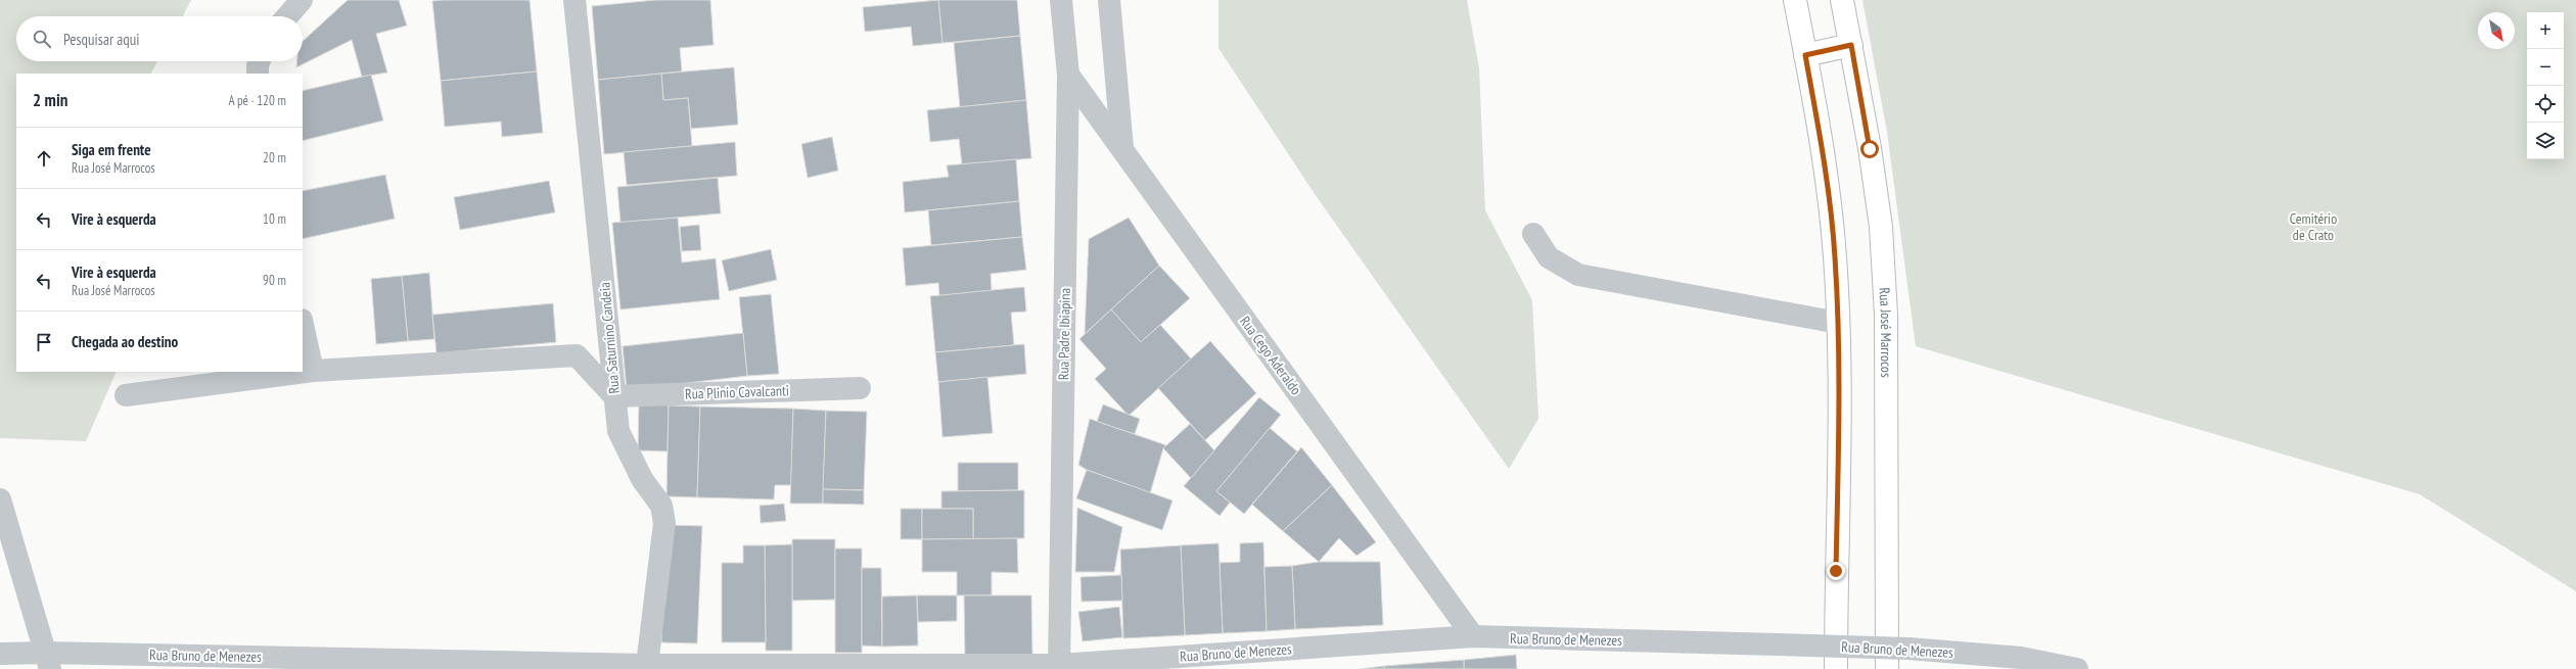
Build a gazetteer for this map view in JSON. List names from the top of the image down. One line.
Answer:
{"streets":{"main road":["Rua José Marrocos"],"street":["Rua Padre Ibiapina","Rua Saturnino Candeia","Rua Cego Aderaldo","Rua Plinio Cavalcanti","Rua Bruno de Menezes"]},"crossings":[["Rua Padre Ibiapina","Rua Cego Aderaldo"],["Rua Padre Ibiapina","Rua Bruno de Menezes"],["Rua Saturnino Candeia","Rua Plinio Cavalcanti"],["Rua Saturnino Candeia","Rua Bruno de Menezes"],["Rua Cego Aderaldo","Rua Bruno de Menezes"]],"parks":["Cemitério de Crato"],"north":"bottom right","page":{"map_buttons":["+","−"],"search":"Pesquisar aqui","heading":["2 min","A pé · 120 m"],"list":[["Siga em frente","Rua José Marrocos","20 m"],["Vire à esquerda","10 m"],["Vire à esquerda","Rua José Marrocos","90 m"],"Chegada ao destino"]}}
